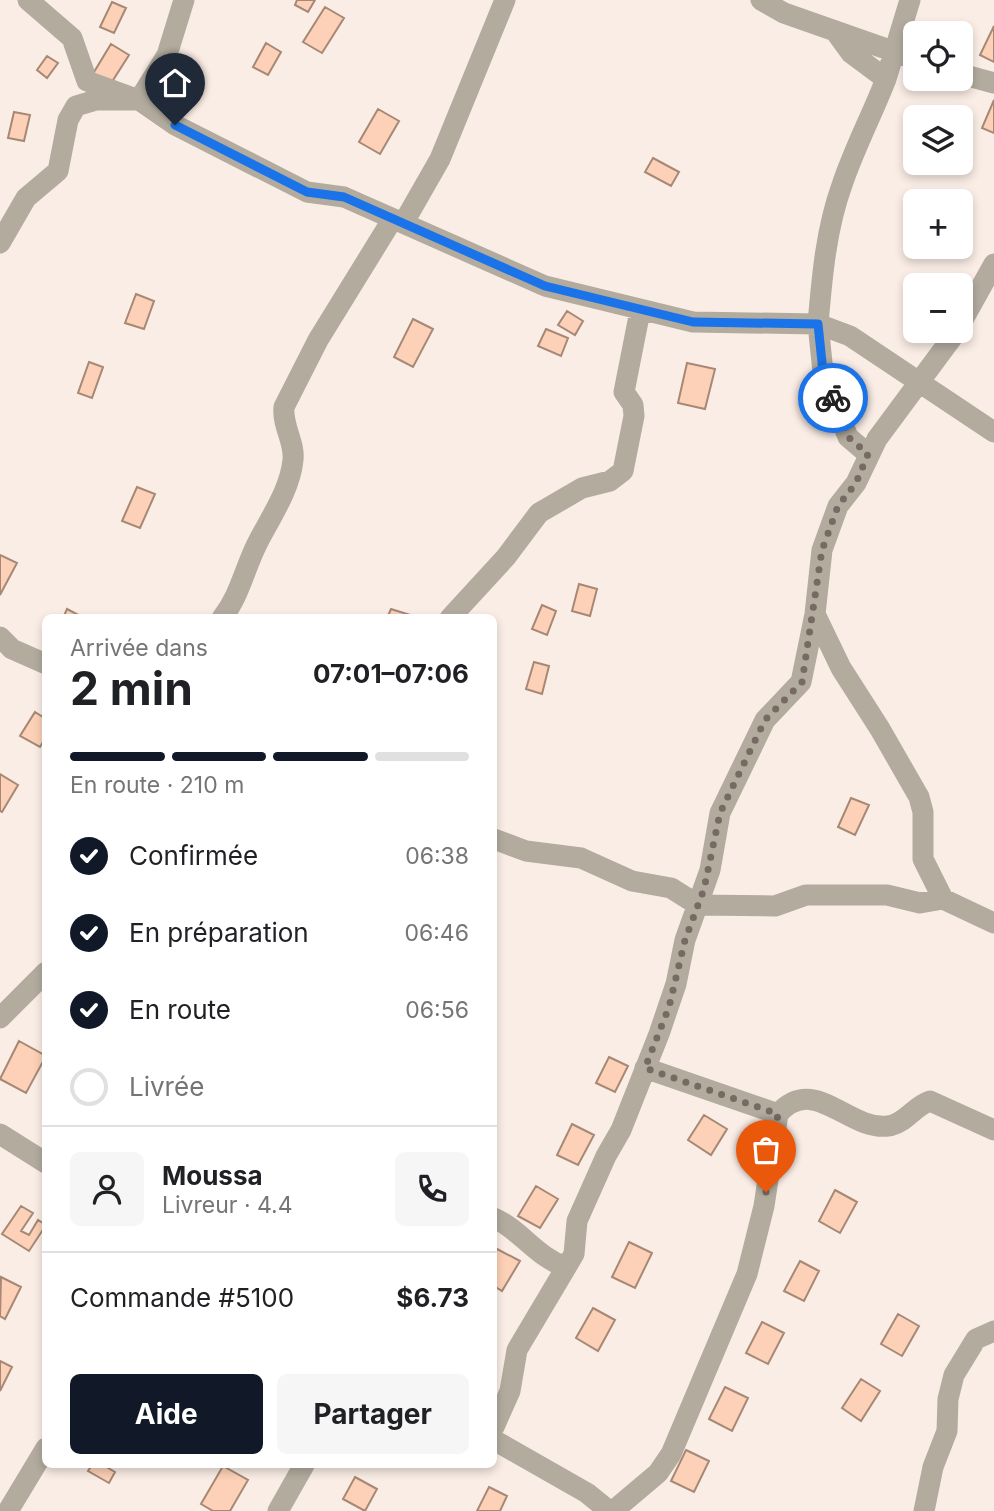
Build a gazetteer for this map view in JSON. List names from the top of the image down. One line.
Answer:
{"page":{"map_buttons":["+","−"],"heading":["2 min","Arrivée dans","07:01–07:06"],"panel":["Moussa","Livreur · 4.4","Commande #5100","$6.73"],"bar":"En route · 210 m","list":[["Confirmée","06:38"],["En préparation","06:46"],["En route","06:56"],"Livrée"],"buttons":["Aide","Partager"]}}
